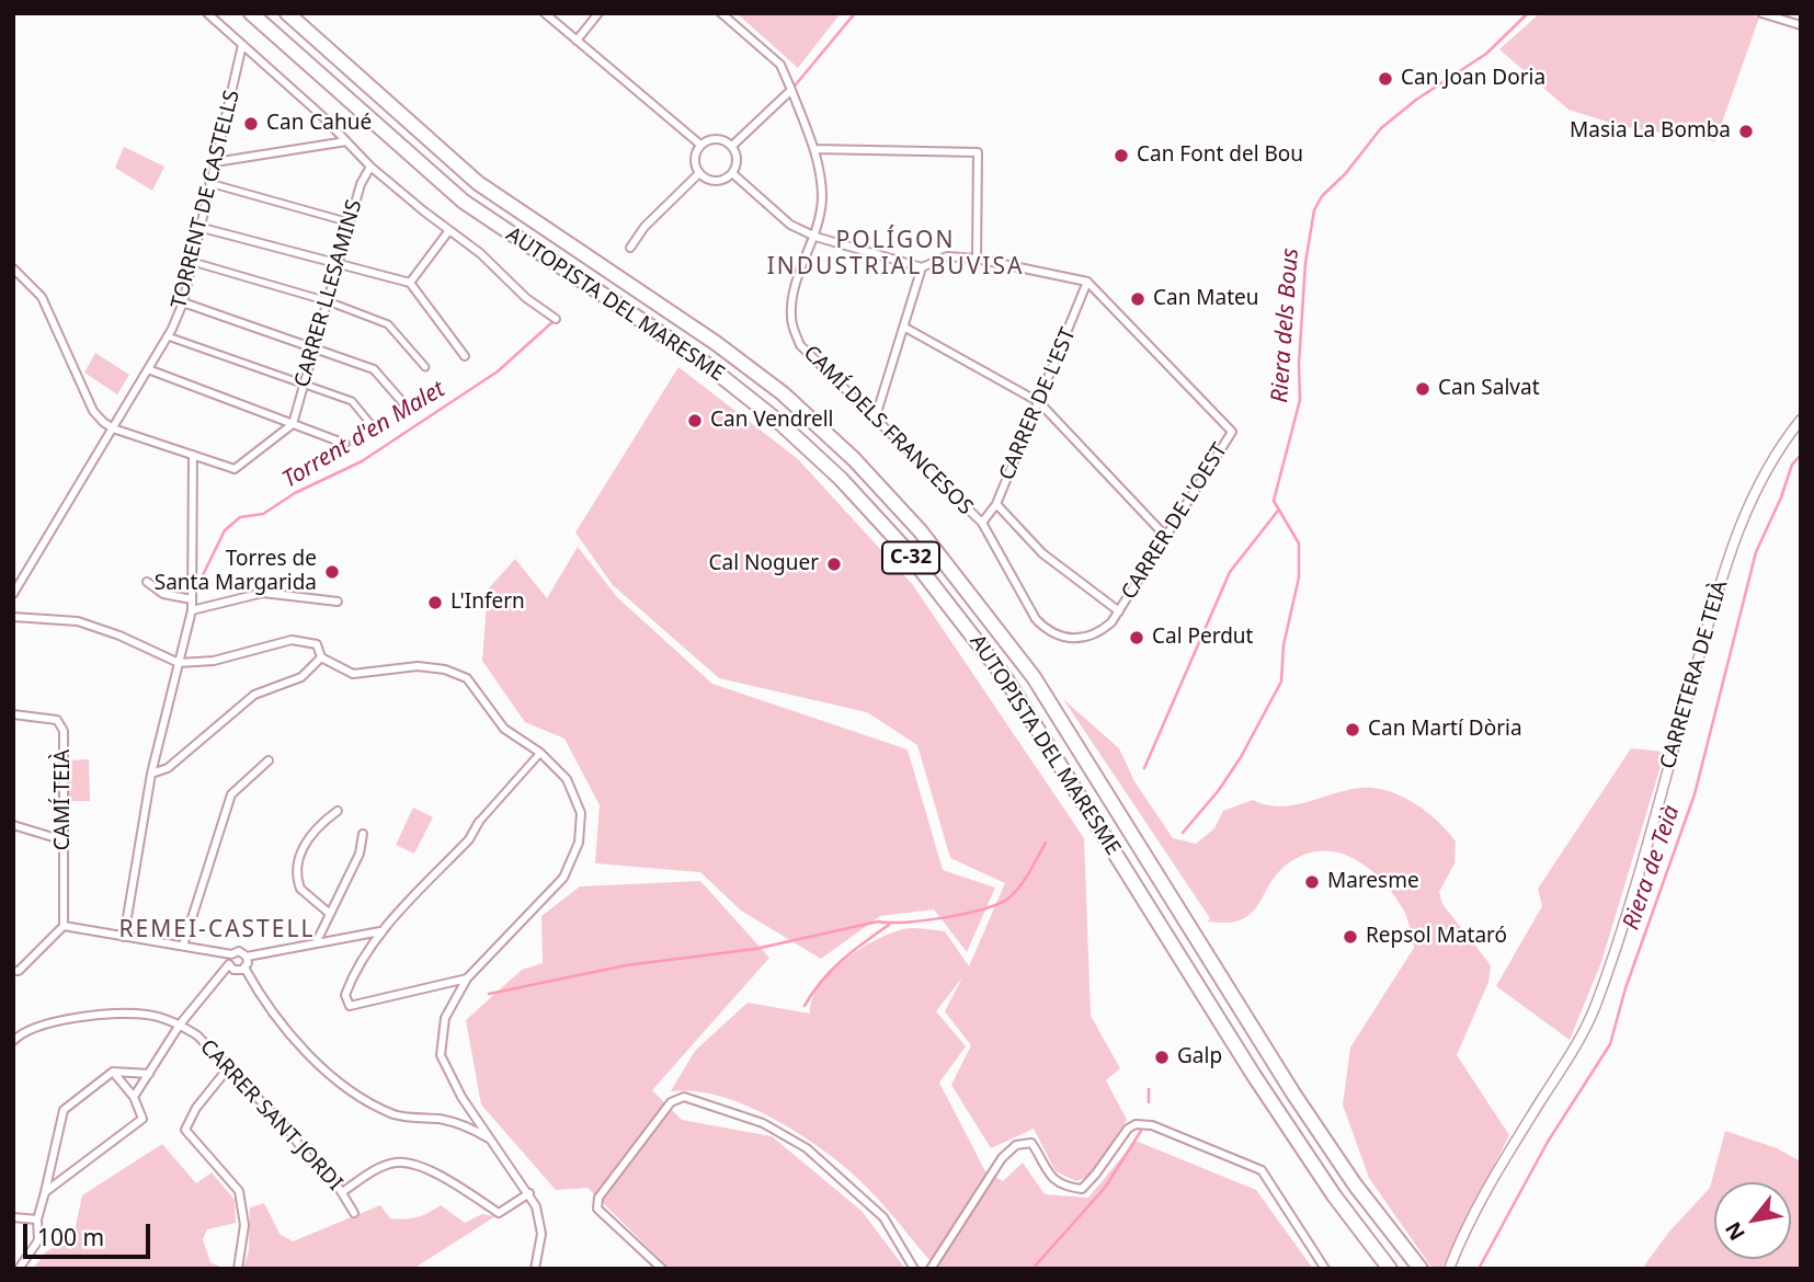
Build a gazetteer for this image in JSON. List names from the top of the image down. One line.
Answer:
{"streets":{"highway":["AUTOPISTA DEL MARESME","C-32"],"street":["TORRENT DE CASTELLS","CARRER LLESAMINS","CARRER DE L'EST","CAMÍ DELS FRANCESOS","CARRER DE L'OEST","CARRETERA DE TEIÀ","CAMÍ TEIÀ","CARRER SANT JORDI"]},"crossings":[["CARRER DE L'EST","CAMÍ DELS FRANCESOS"],["CARRER DE L'EST","CARRER DE L'OEST"],["CAMÍ DELS FRANCESOS","CARRER DE L'OEST"]],"districts":["POLÍGON INDUSTRIAL BUVISA","REMEI-CASTELL"],"water":["Riera dels Bous","Torrent d'en Malet","Riera de Teià"],"places":["Can Joan Doria","Can Cahué","Masia La Bomba","Can Font del Bou","Can Mateu","Can Salvat","Can Vendrell","Cal Noguer","Torres de Santa Margarida","L'Infern","Cal Perdut","Can Martí Dòria","Maresme","Repsol Mataró","Galp"],"scale_bar":"100 m","north":"bottom left"}
